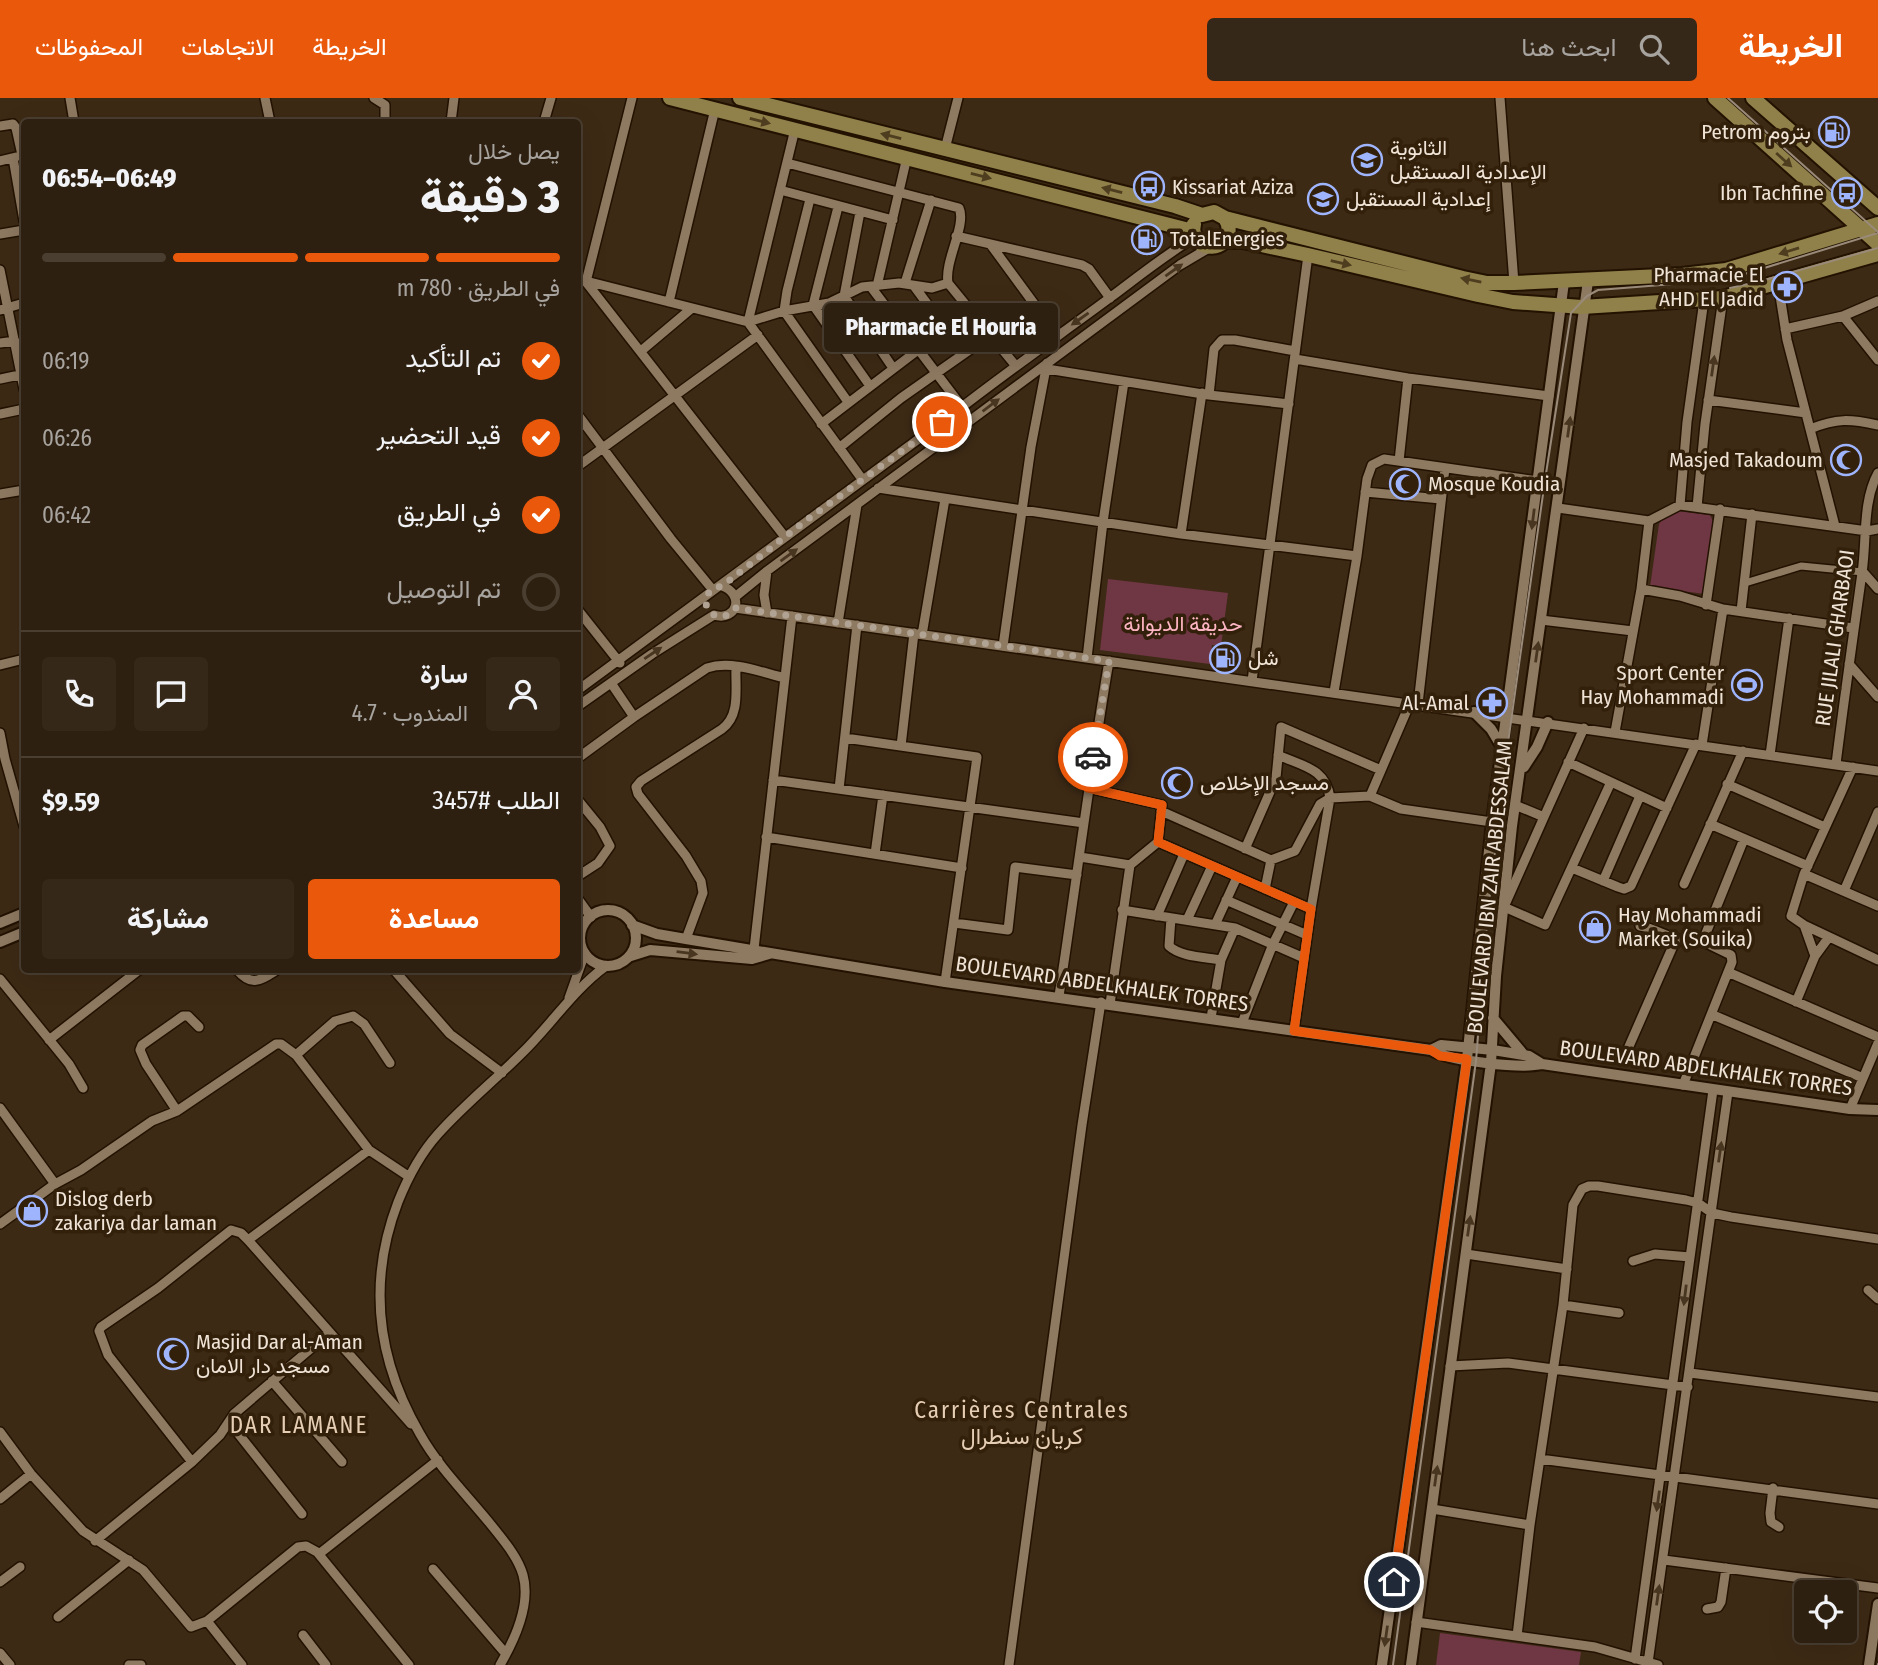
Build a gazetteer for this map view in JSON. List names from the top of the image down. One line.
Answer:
{"streets":{"street":["RUE JILALI GHARBAOI","BOULEVARD IBN ZAIR ABDESSALAM","BOULEVARD ABDELKHALEK TORRES"]},"crossings":[["BOULEVARD IBN ZAIR ABDESSALAM","BOULEVARD ABDELKHALEK TORRES"]],"districts":["Carrières Centrales كريان سنطرال","DAR LAMANE"],"parks":["حديقة الديوانة"],"places":{"fuel station":["Petrom بتروم","TotalEnergies","شل"],"school or university":["الثانوية الإعدادية المستقبل","إعدادية المستقبل"],"bus stop":["Kissariat Aziza","Ibn Tachfine"],"pharmacy":["Pharmacie El AHD El Jadid","Al-Amal"],"other":["Pharmacie El Houria"],"mosque":["Masjed Takadoum","Mosque Koudia","مسجد الإخلاص","Masjid Dar al-Aman مسجد دار الامان"],"sports":["Sport Center Hay Mohammadi"],"shop":["Hay Mohammadi Market (Souika)","Dislog derb zakariya dar laman"]},"page":{"header":"الخريطة","search":"ابحث هنا","nav":["الخريطة","الاتجاهات","المحفوظات"],"heading":["3 دقيقة","يصل خلال","06:49–06:54"],"panel":["سارة","المندوب · 4.7","الطلب #3457","$9.59"],"bar":"في الطريق · 780 m","bubble":"Pharmacie El Houria","list":[["تم التأكيد","06:19"],["قيد التحضير","06:26"],["في الطريق","06:42"],"تم التوصيل"],"buttons":["مساعدة","مشاركة"]}}
